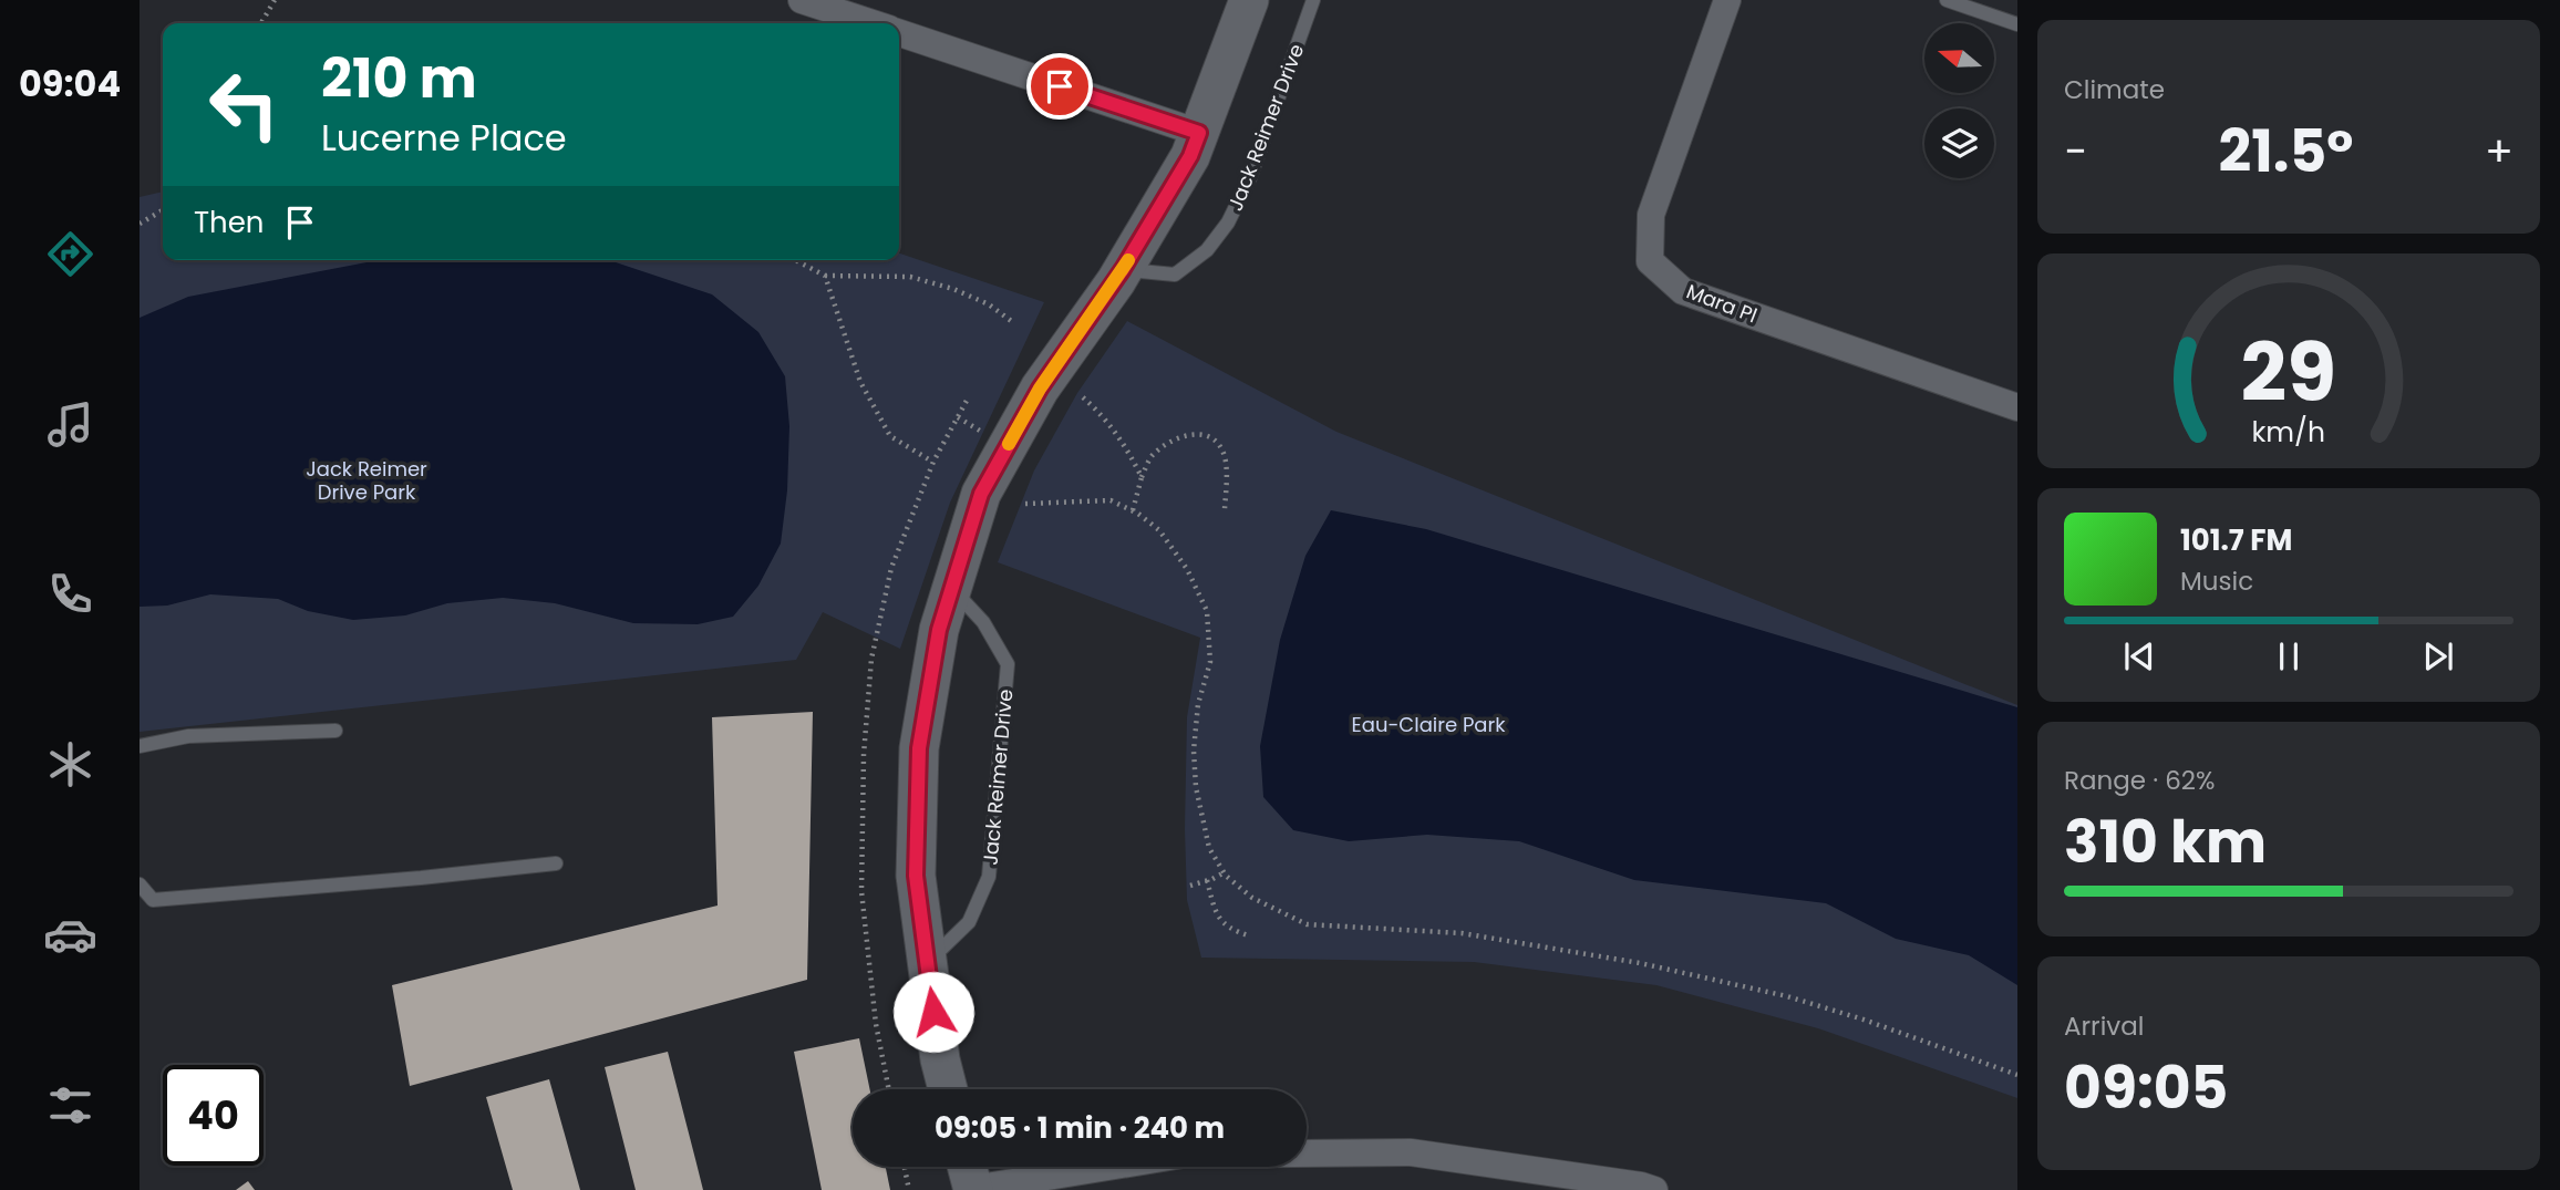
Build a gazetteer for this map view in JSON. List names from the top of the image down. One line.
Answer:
{"streets":{"street":["Mara Pl"],"lane":["Jack Reimer Drive"]},"parks":["Jack Reimer Drive Park","Eau-Claire Park"],"north":"left","page":{"tabs":"09:04","tile":["Climate",["Range · 62%","310 km"],["Arrival","09:05"]],"turn":["210 m","Lucerne Place"],"heat":["−","21.5°","+"],"then":"Then","song":["101.7 FM","Music"],"limit":"40","trip":"09:05 · 1 min · 240 m","gauge":["29","km/h"]}}
